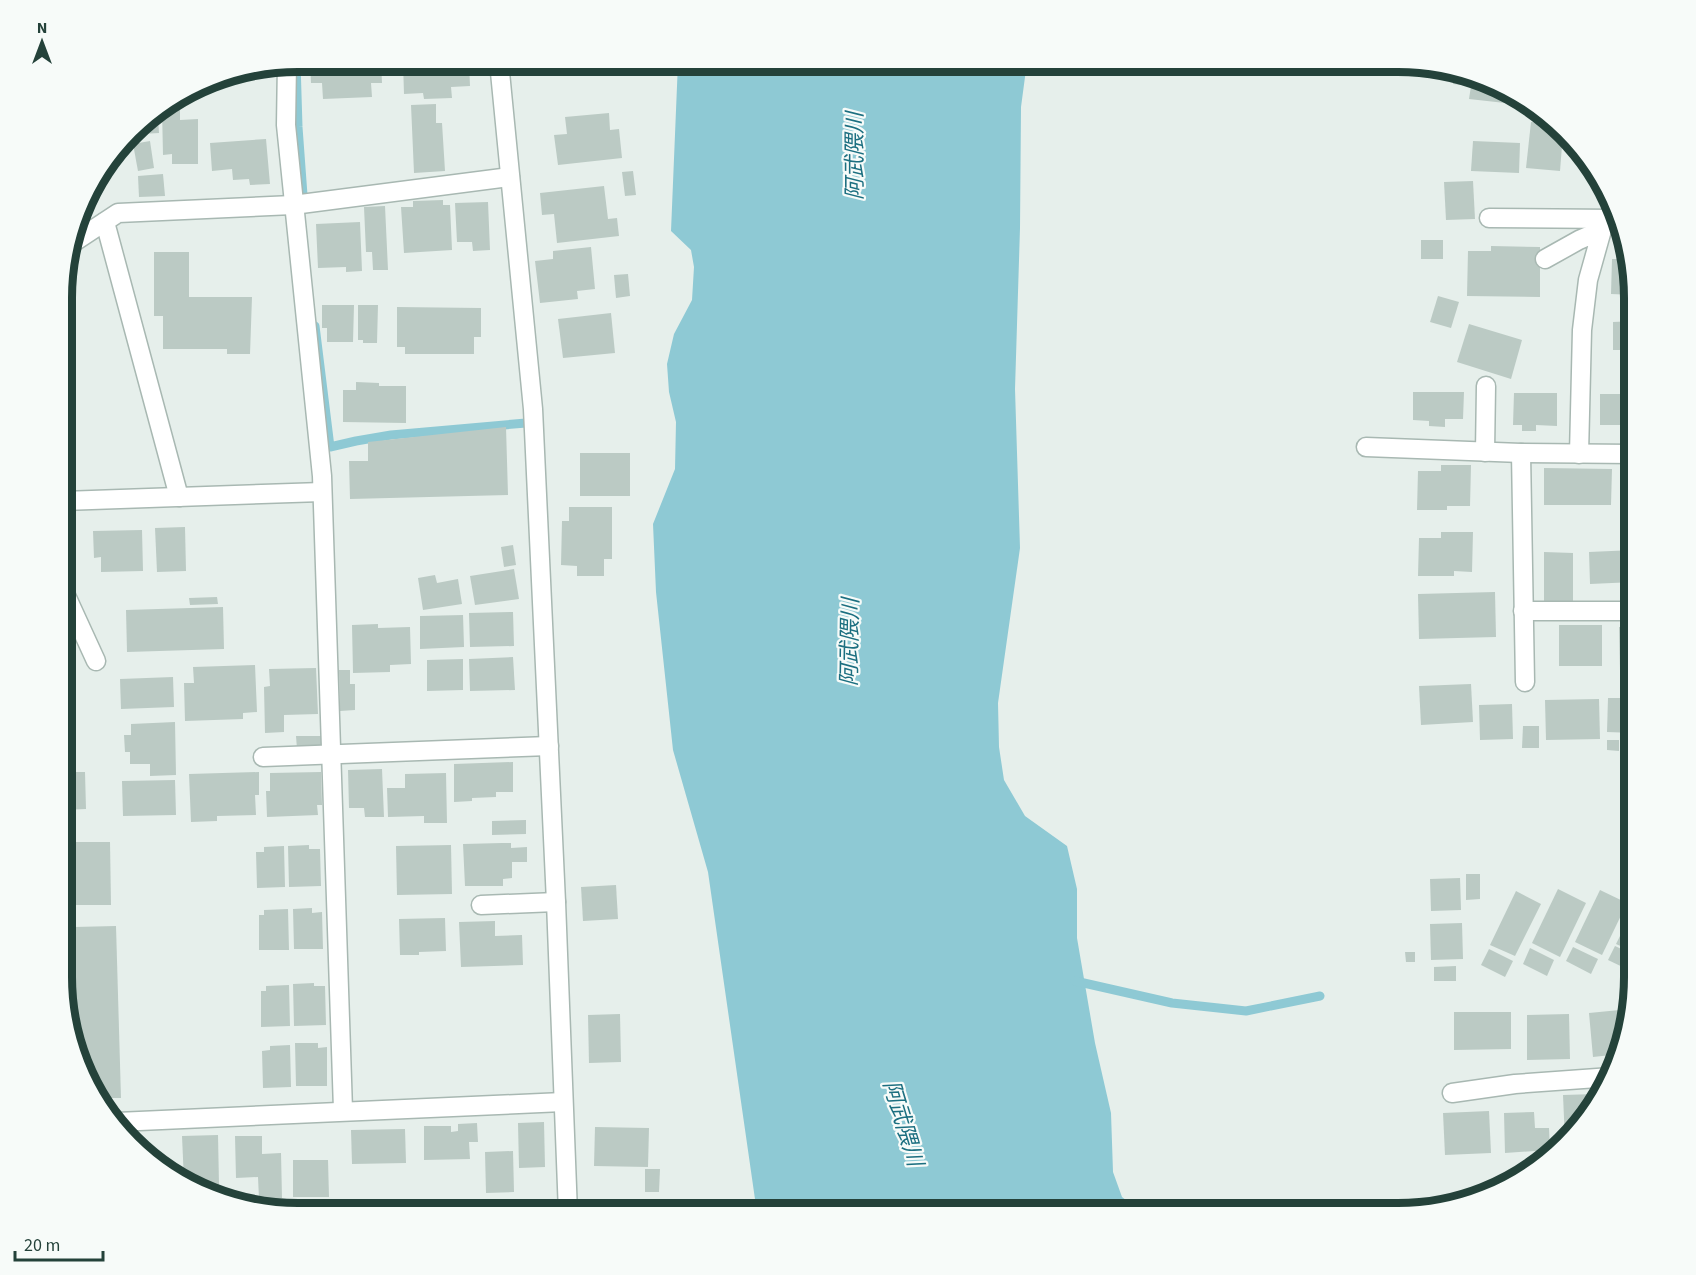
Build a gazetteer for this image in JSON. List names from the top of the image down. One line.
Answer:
{"water":["阿武隈川"],"scale_bar":"20 m","north":"top"}
